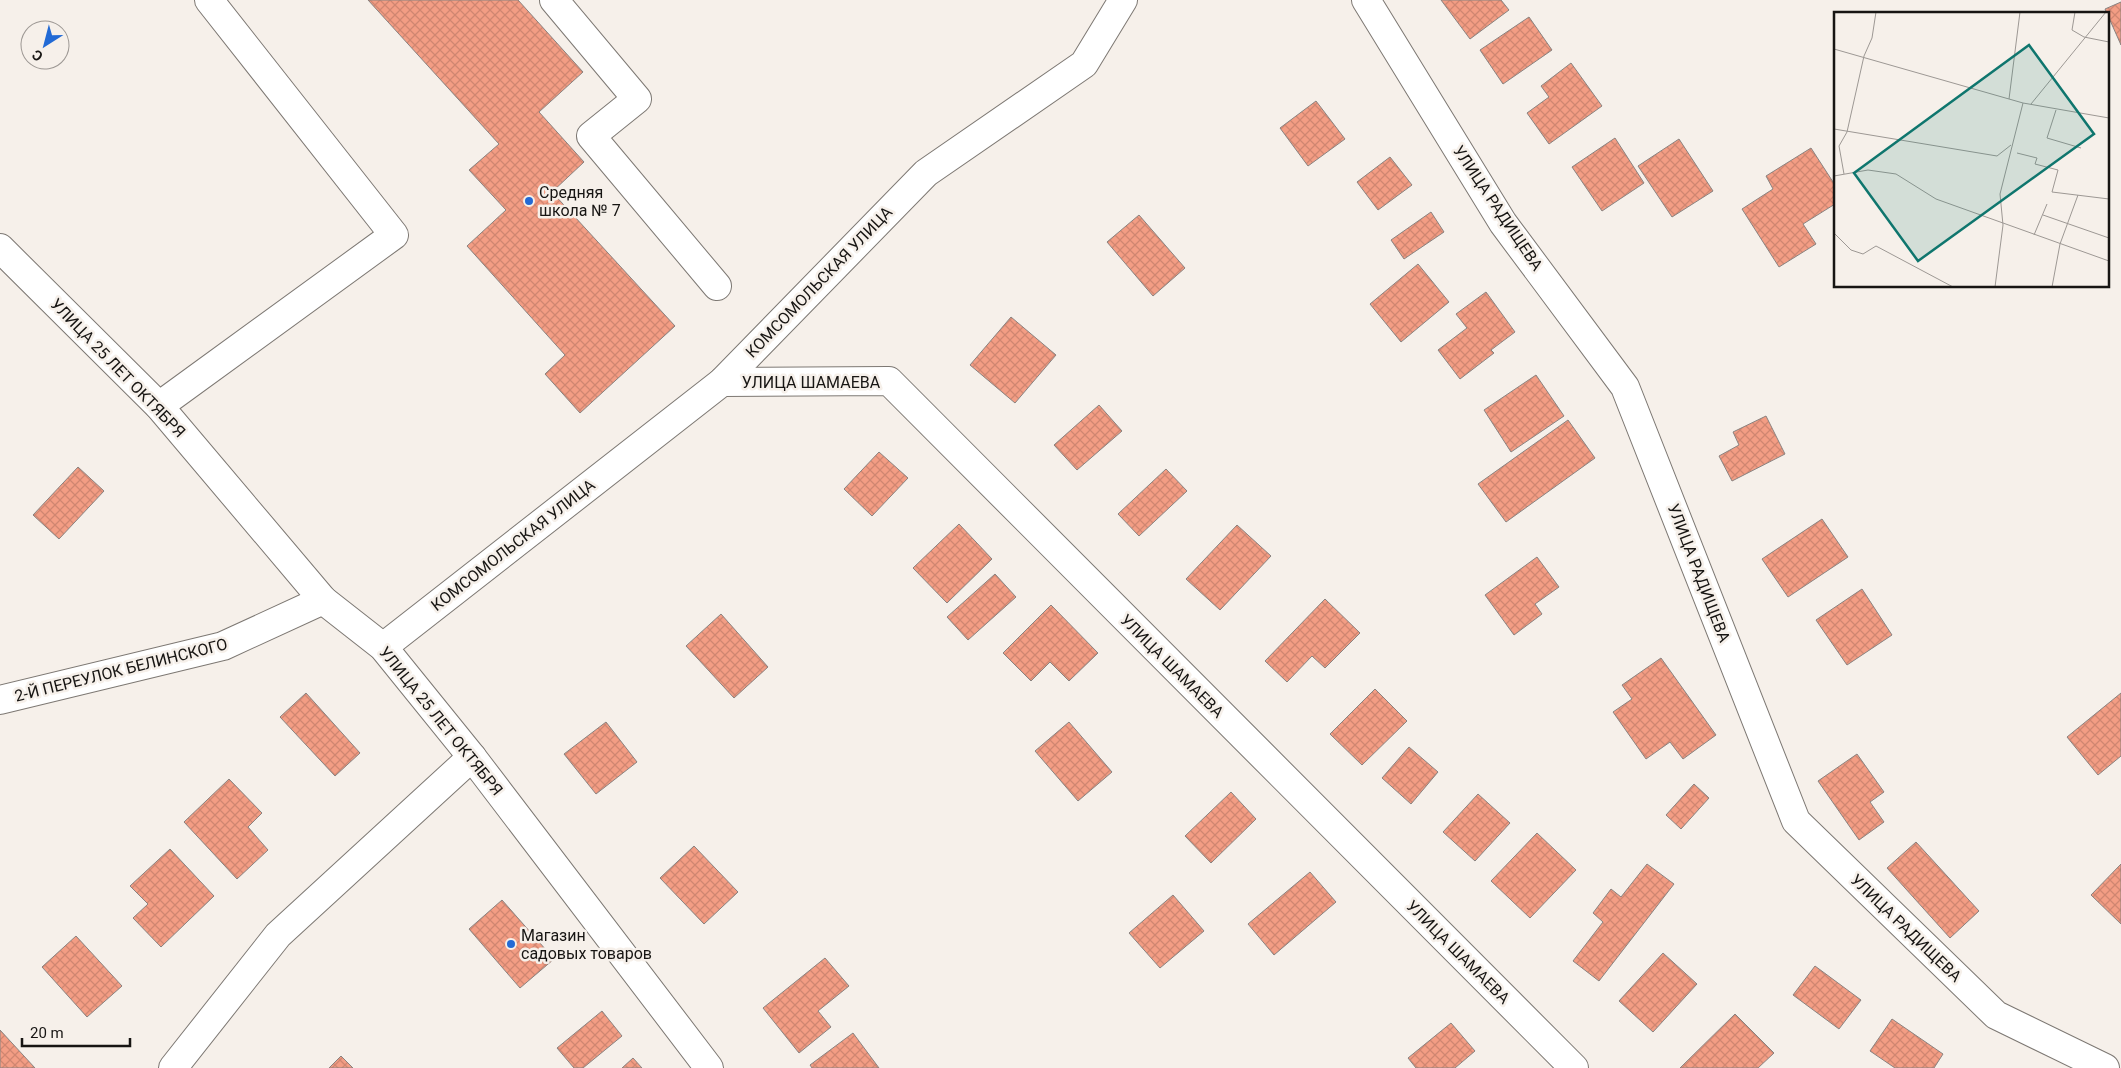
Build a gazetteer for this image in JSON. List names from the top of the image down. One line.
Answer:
{"streets":{"street":["УЛИЦА РАДИЩЕВА","КОМСОМОЛЬСКАЯ УЛИЦА","УЛИЦА 25 ЛЕТ ОКТЯБРЯ","УЛИЦА ШАМАЕВА","2-Й ПЕРЕУЛОК БЕЛИНСКОГО"]},"crossings":[["КОМСОМОЛЬСКАЯ УЛИЦА","УЛИЦА 25 ЛЕТ ОКТЯБРЯ"],["КОМСОМОЛЬСКАЯ УЛИЦА","УЛИЦА ШАМАЕВА"],["УЛИЦА 25 ЛЕТ ОКТЯБРЯ","2-Й ПЕРЕУЛОК БЕЛИНСКОГО"]],"places":["Средняя школа № 7","Магазин садовых товаров"],"scale_bar":"20 m","north":"bottom left"}
